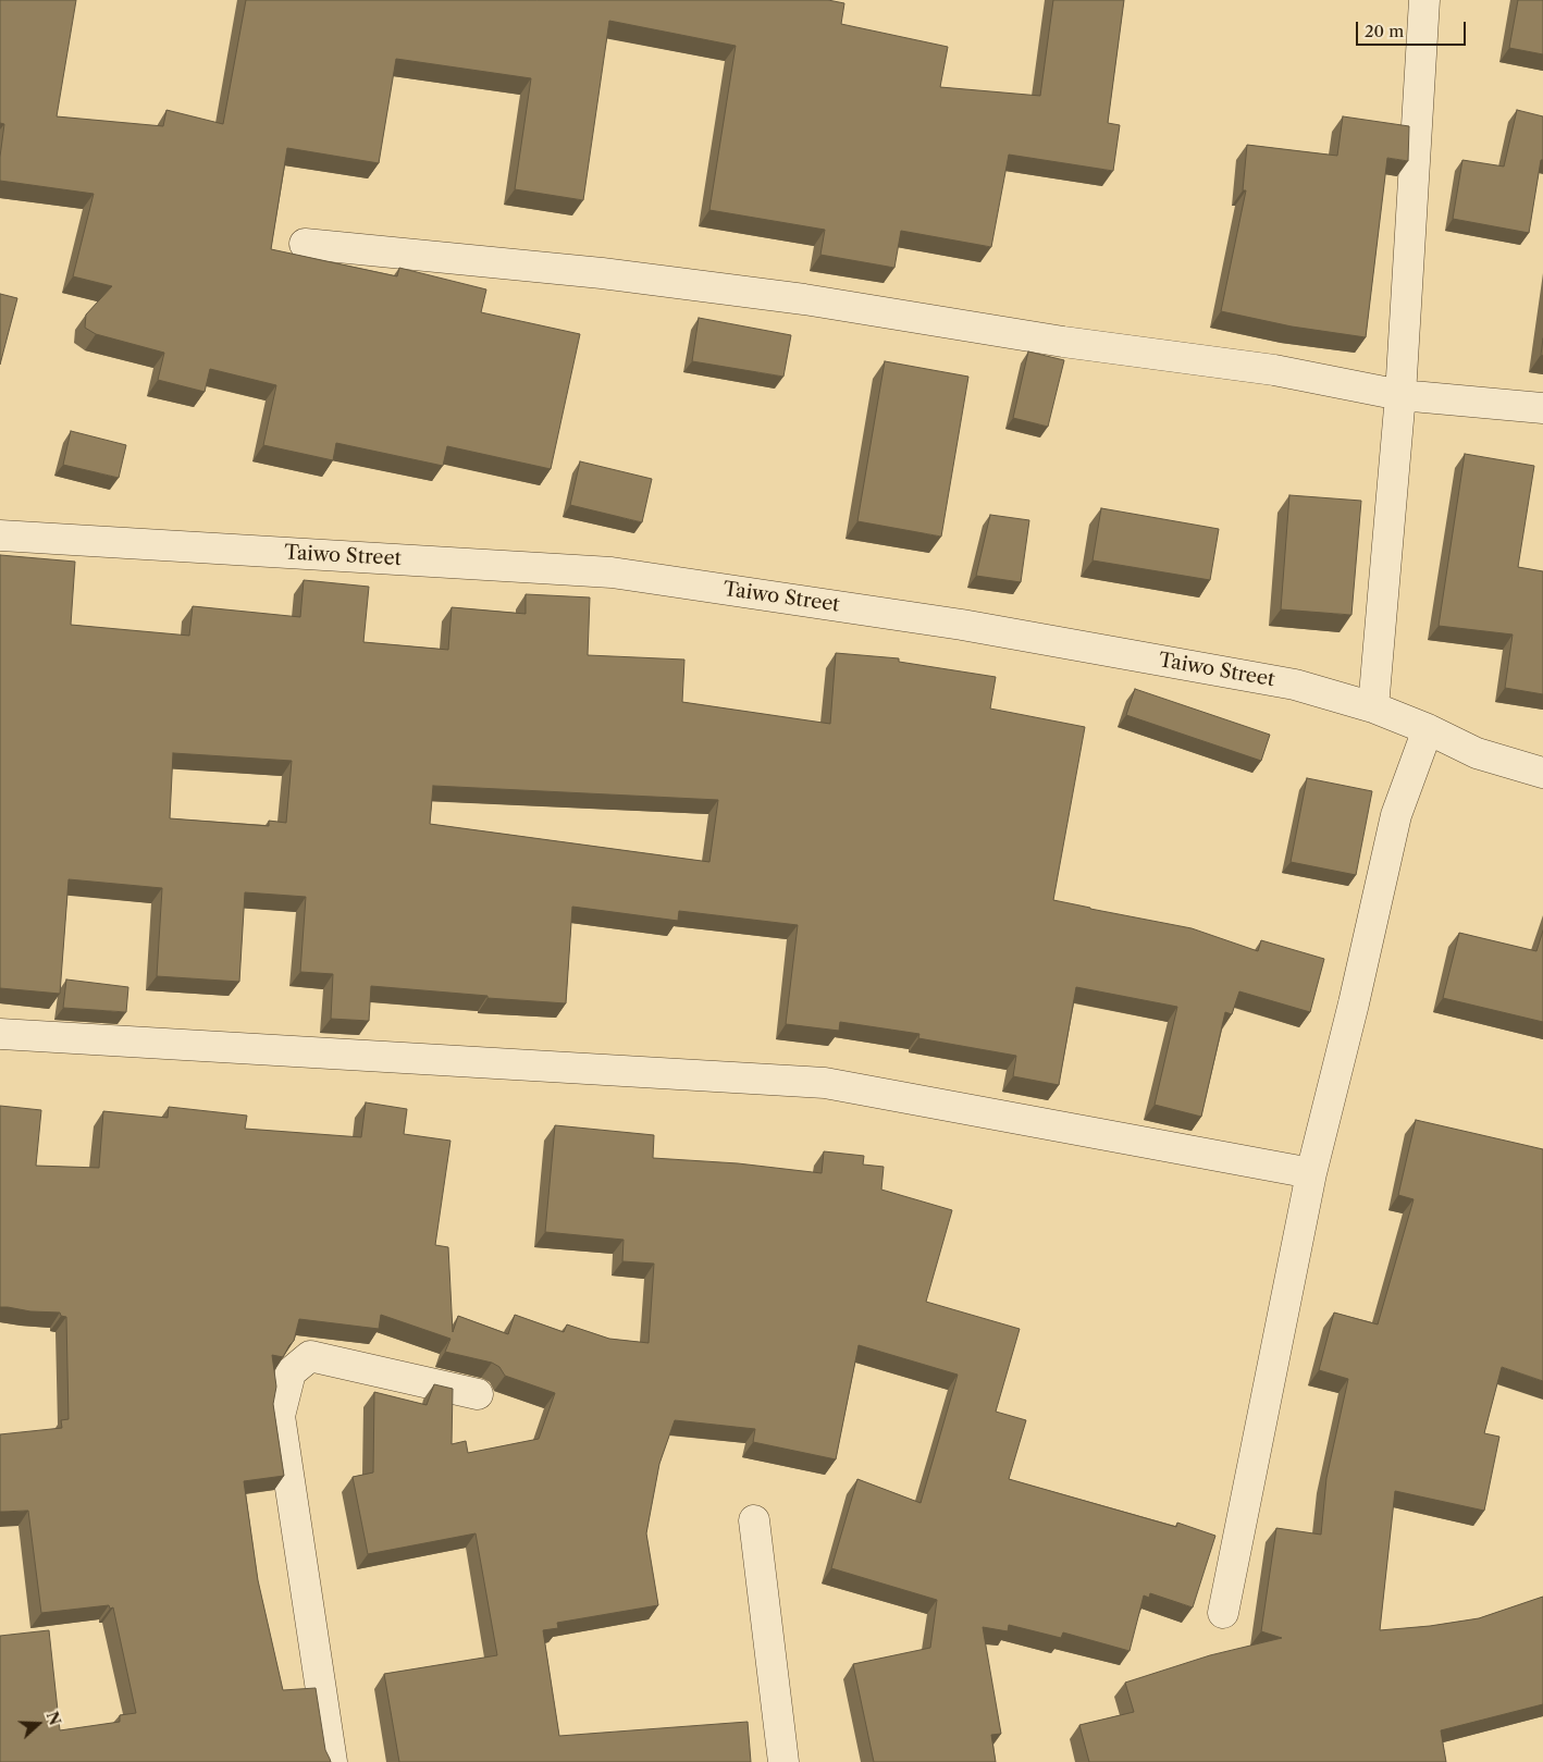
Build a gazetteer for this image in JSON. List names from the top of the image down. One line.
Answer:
{"streets":{"street":["Taiwo Street"]},"scale_bar":"20 m","north":"right"}
